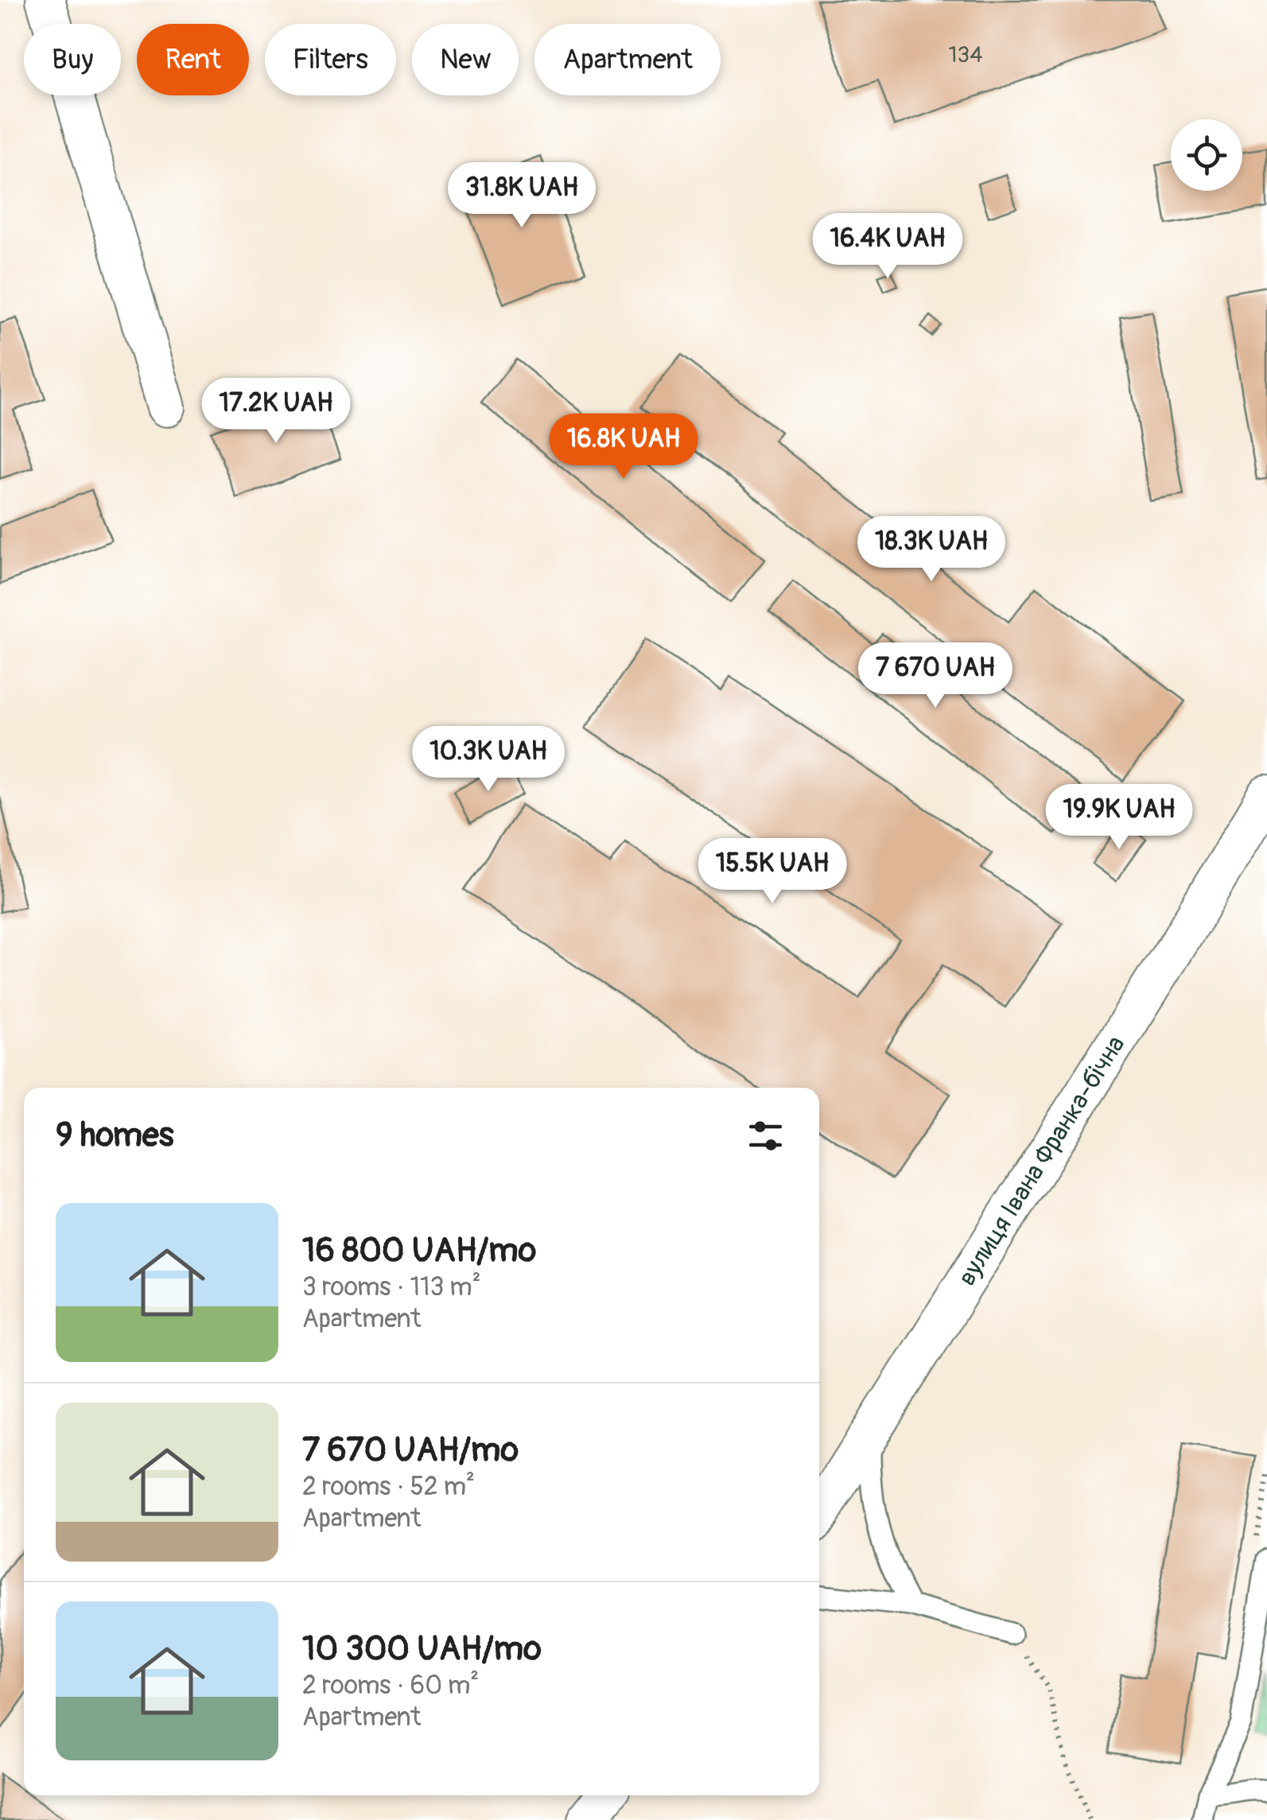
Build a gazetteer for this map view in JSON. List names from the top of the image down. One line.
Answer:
{"streets":{"street":["вулиця Івана Франка-бічна"]},"house_numbers":["134"],"page":{"chip":["Buy","Rent","Filters","New","Apartment"],"price":["31.8K UAH","16.4K UAH","17.2K UAH","16.8K UAH","18.3K UAH","7 670 UAH","10.3K UAH","19.9K UAH","15.5K UAH"],"heading":"9 homes","list":[{"name":"16 800 UAH/mo","note":"3 rooms · 113 m² · Apartment"},{"name":"7 670 UAH/mo","note":"2 rooms · 52 m² · Apartment"},{"name":"10 300 UAH/mo","note":"2 rooms · 60 m² · Apartment"}]}}
